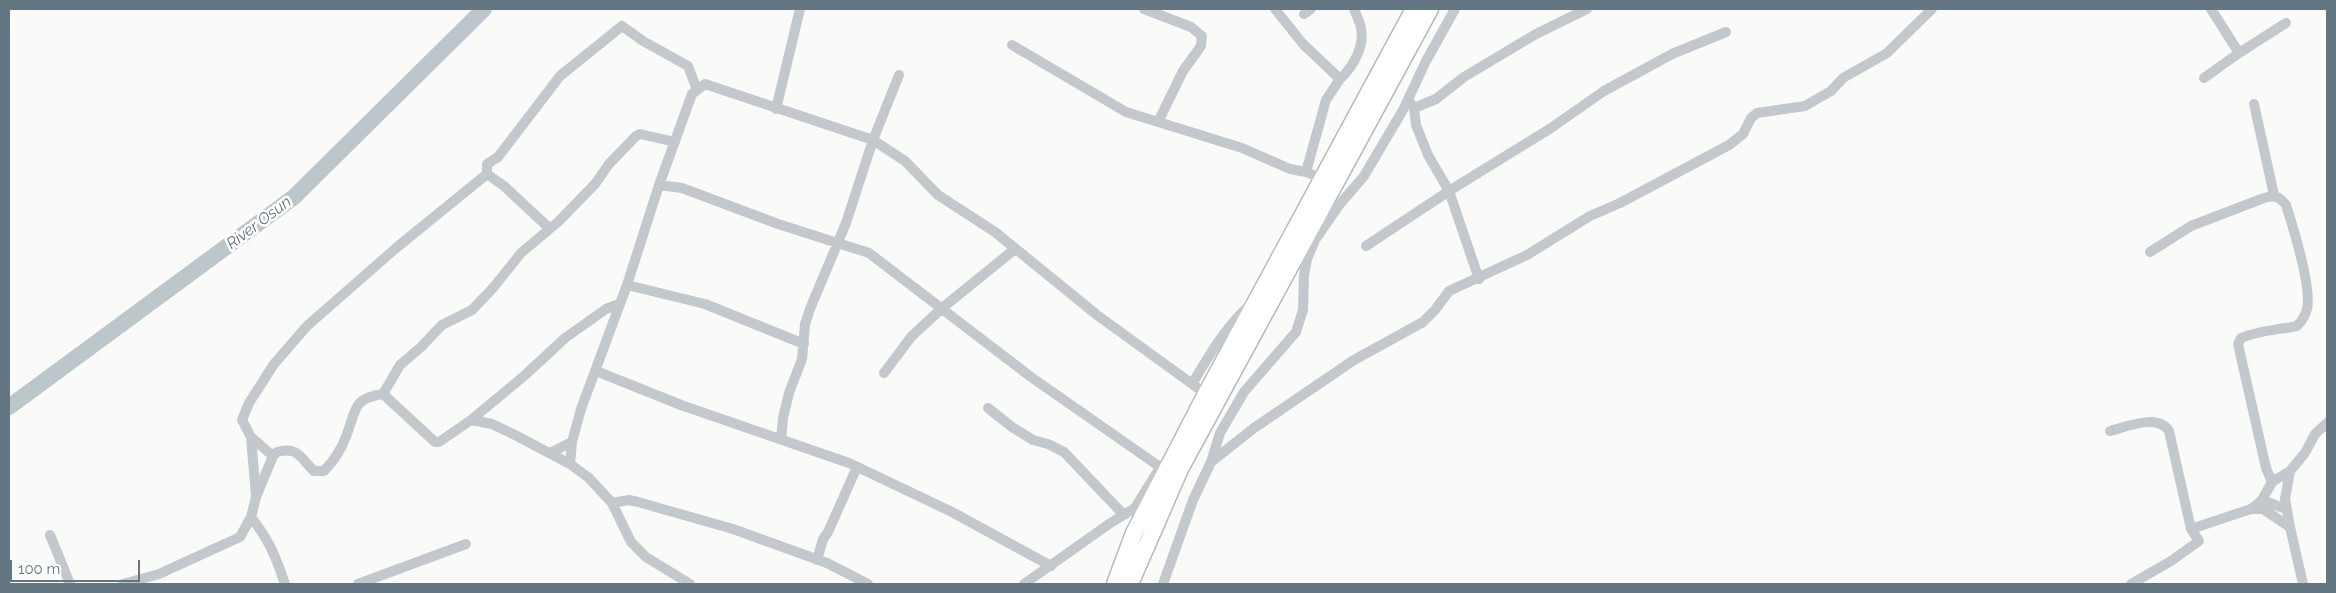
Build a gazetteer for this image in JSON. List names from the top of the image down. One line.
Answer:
{"water":["River Osun"],"scale_bar":"100 m"}
